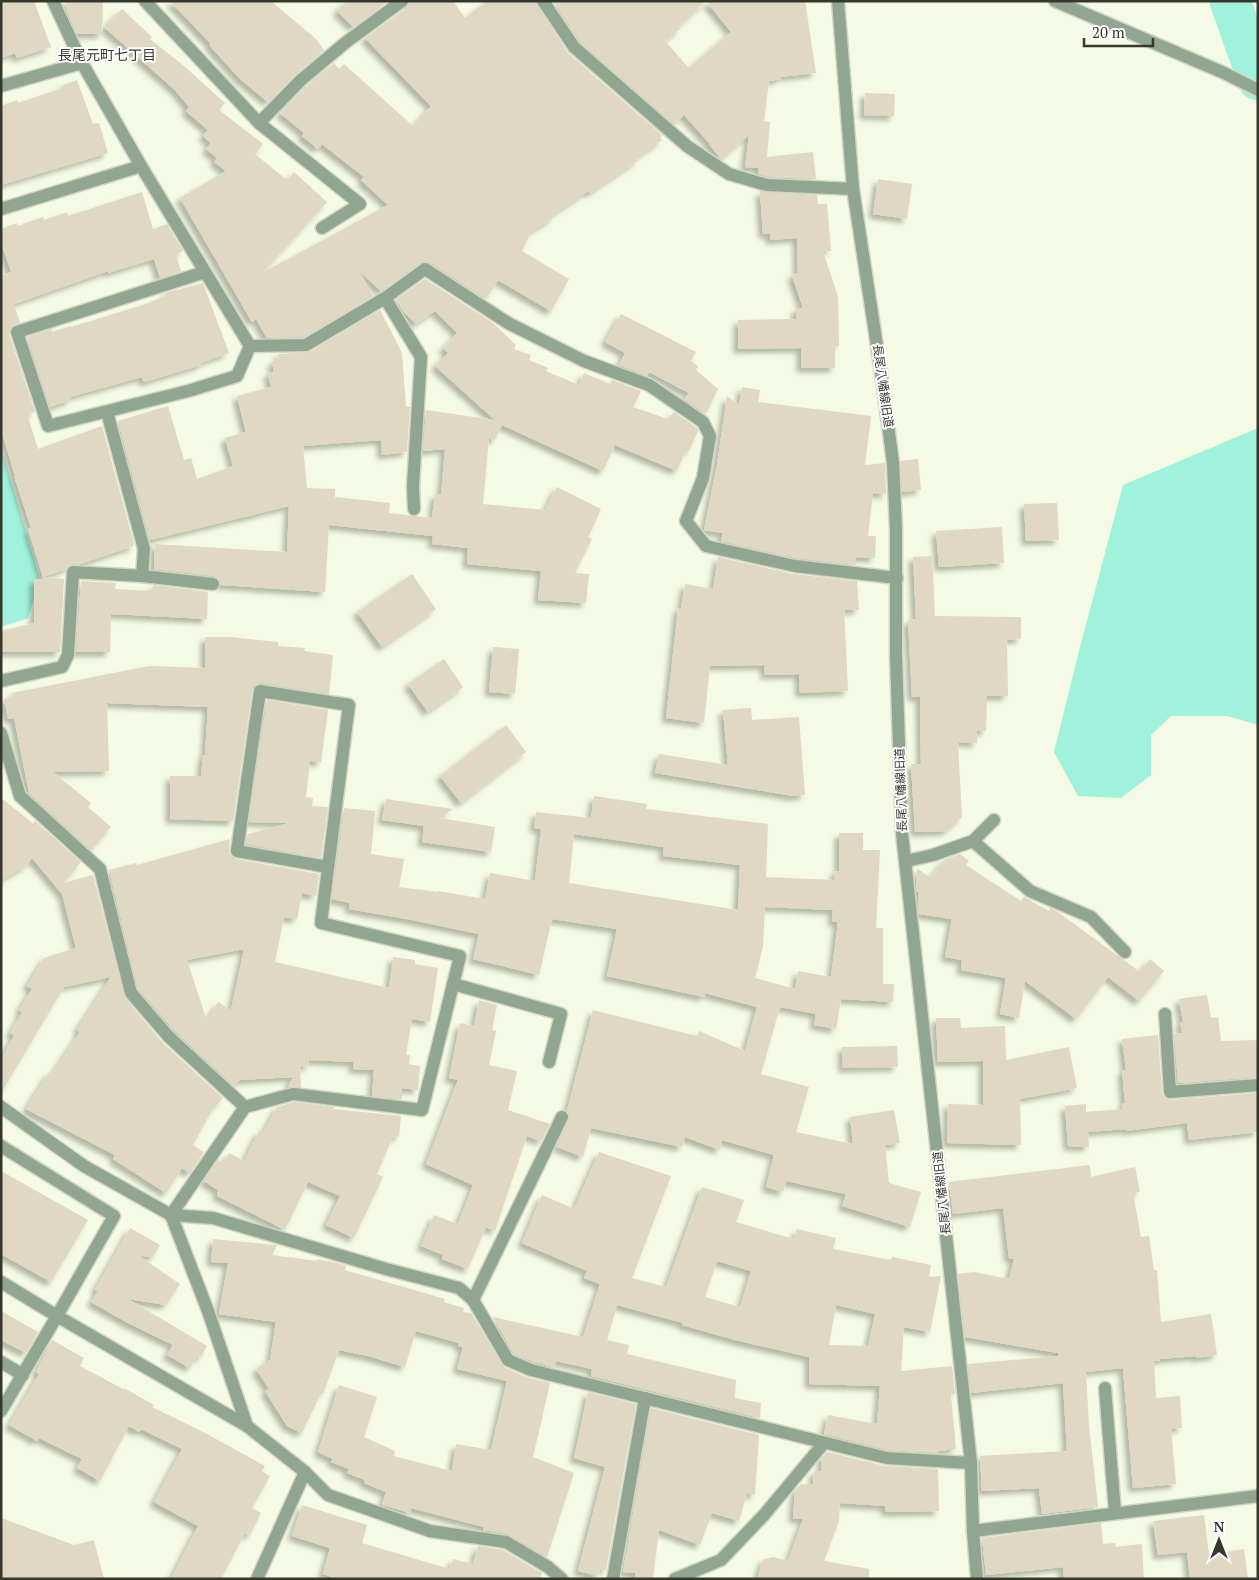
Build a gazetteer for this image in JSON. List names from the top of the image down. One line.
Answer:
{"streets":{"street":["長尾八幡線旧道"]},"districts":["長尾元町七丁目"],"scale_bar":"20 m","north":"top"}
